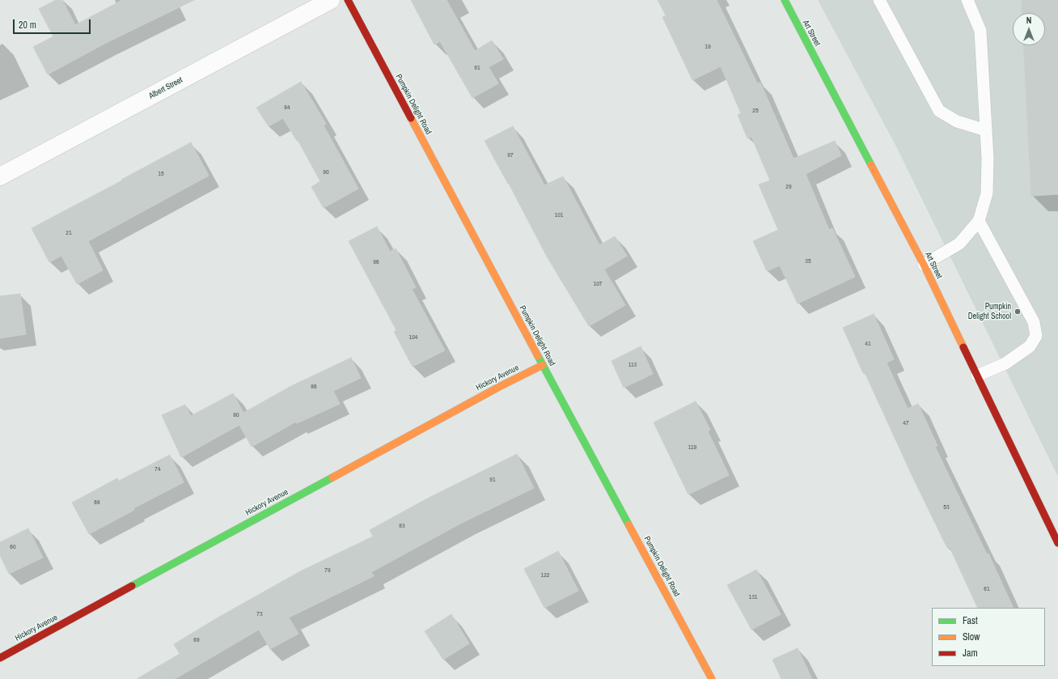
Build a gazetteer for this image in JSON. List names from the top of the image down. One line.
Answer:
{"streets":{"street":["Art Street","Albert Street","Pumpkin Delight Road","Hickory Avenue"]},"crossings":[["Pumpkin Delight Road","Hickory Avenue"]],"places":["Pumpkin Delight School"],"house_numbers":["19","91","84","25","97","90","15","29","101","21","35","96","107","104","41","113","86","80","47","119","74","91","68","53","83","60","79","122","61","131","73","69"],"legend":["Fast","Slow","Jam"],"scale_bar":"20 m","north":"top"}
